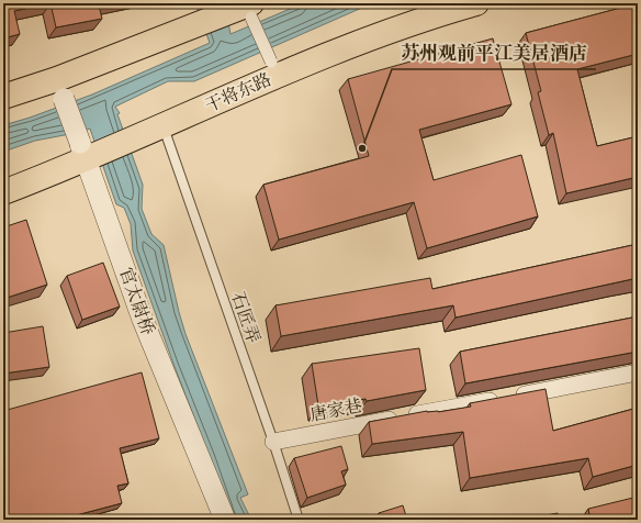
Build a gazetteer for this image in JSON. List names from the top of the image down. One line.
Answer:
{"streets":{"main road":["干将东路"],"street":["官太尉桥","唐家巷"],"lane":["石匠弄"]},"crossings":[["干将东路","官太尉桥"],["干将东路","石匠弄"],["石匠弄","唐家巷"]],"places":["苏州观前平江美居酒店"]}
